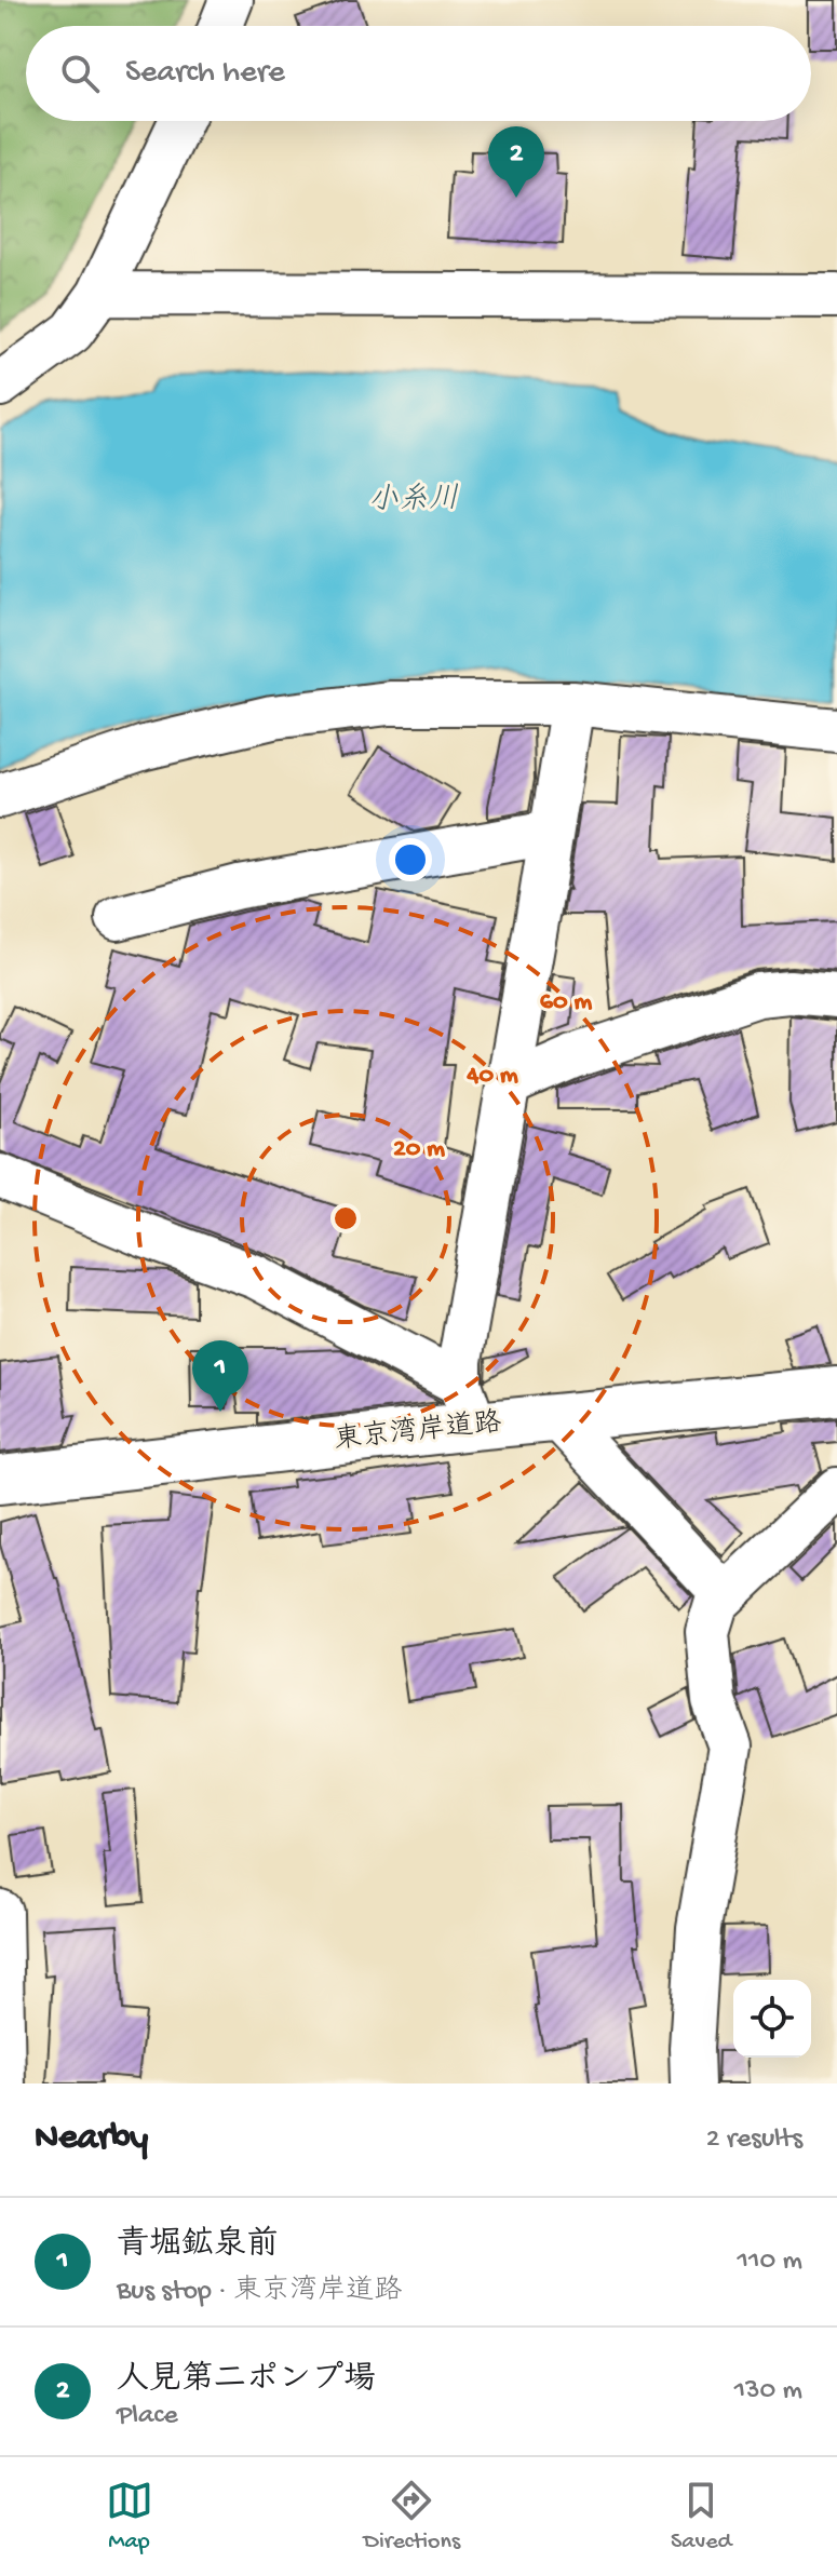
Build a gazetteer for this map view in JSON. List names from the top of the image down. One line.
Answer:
{"streets":{"highway":["東京湾岸道路"]},"water":["小糸川"],"page":{"search":"Search here","pins":["2","1"],"heading":["Nearby","2 results"],"list":[{"mark":"1","name":"青堀鉱泉前","note":"Bus stop · 東京湾岸道路","value":"110 m"},{"mark":"2","name":"人見第二ポンプ場","note":"Place","value":"130 m"}],"nav":["Map","Directions","Saved"]},"rings":["60 m","40 m","20 m"]}
